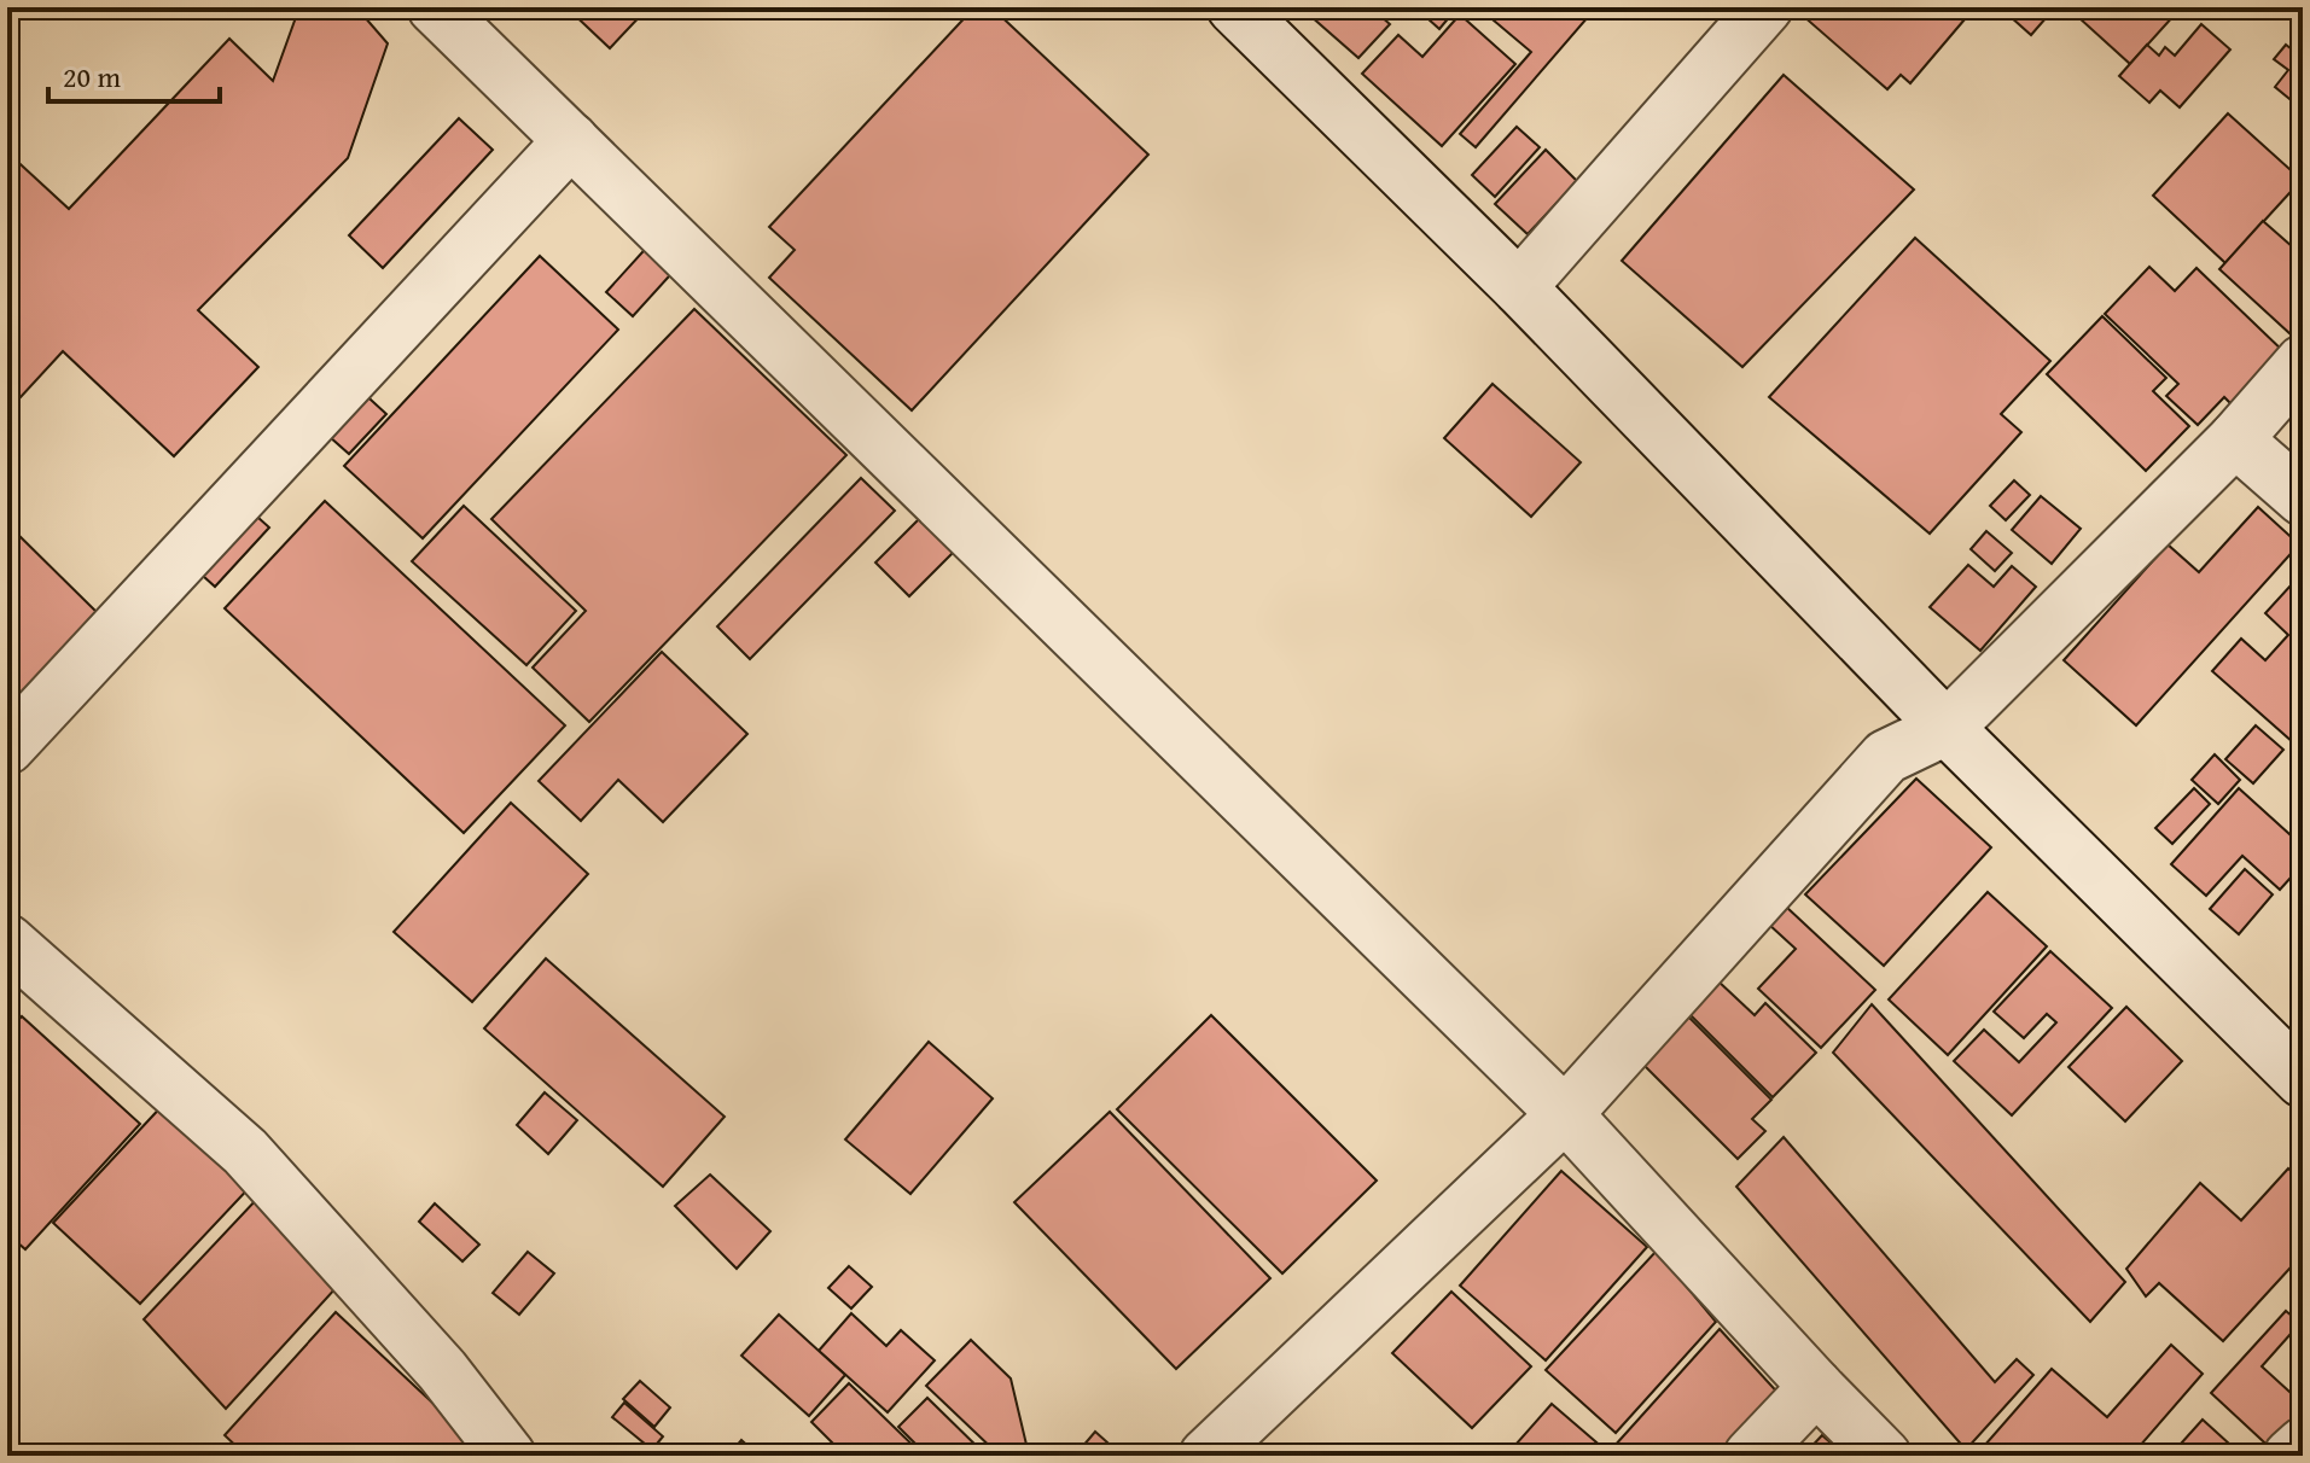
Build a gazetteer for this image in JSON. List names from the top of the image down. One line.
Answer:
{"scale_bar":"20 m"}
